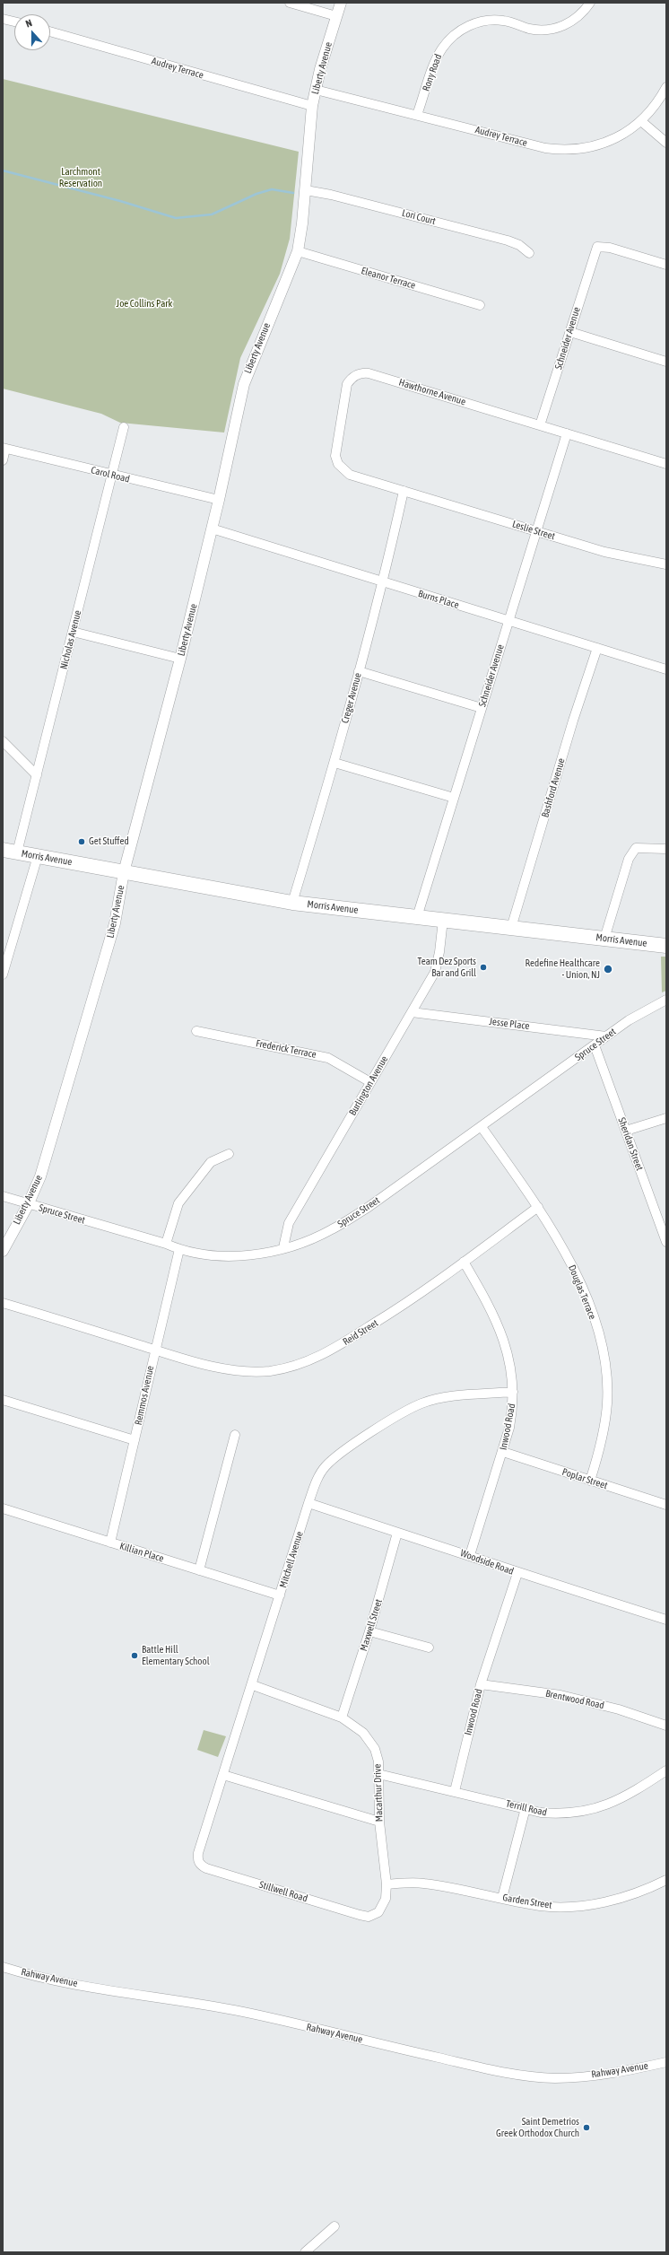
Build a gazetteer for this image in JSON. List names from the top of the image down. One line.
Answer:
{"streets":{"main road":["Morris Avenue"],"street":["Audrey Terrace","Liberty Avenue","Rony Road","Lori Court","Eleanor Terrace","Schneider Avenue","Hawthorne Avenue","Carol Road","Leslie Street","Burns Place","Nicholas Avenue","Creger Avenue","Bashford Avenue","Jesse Place","Spruce Street","Frederick Terrace","Burlington Avenue","Sheridan Street","Douglas Terrace","Reid Street","Remmos Avenue","Inwood Road","Poplar Street","Killian Place","Mitchell Avenue","Woodside Road","Maxwell Street","Brentwood Road","Macarthur Drive","Terrill Road","Stillwell Road","Garden Street","Rahway Avenue"]},"crossings":[["Audrey Terrace","Liberty Avenue"],["Audrey Terrace","Rony Road"],["Liberty Avenue","Lori Court"],["Liberty Avenue","Eleanor Terrace"],["Liberty Avenue","Carol Road"],["Liberty Avenue","Burns Place"],["Liberty Avenue","Morris Avenue"],["Liberty Avenue","Spruce Street"],["Schneider Avenue","Hawthorne Avenue"],["Schneider Avenue","Leslie Street"],["Schneider Avenue","Burns Place"],["Schneider Avenue","Morris Avenue"],["Hawthorne Avenue","Leslie Street"],["Hawthorne Avenue","Creger Avenue"],["Carol Road","Nicholas Avenue"],["Leslie Street","Creger Avenue"],["Burns Place","Creger Avenue"],["Burns Place","Bashford Avenue"],["Nicholas Avenue","Morris Avenue"],["Creger Avenue","Morris Avenue"],["Bashford Avenue","Morris Avenue"],["Morris Avenue","Burlington Avenue"],["Jesse Place","Spruce Street"],["Jesse Place","Burlington Avenue"],["Spruce Street","Burlington Avenue"],["Spruce Street","Sheridan Street"],["Spruce Street","Douglas Terrace"],["Spruce Street","Remmos Avenue"],["Frederick Terrace","Burlington Avenue"],["Douglas Terrace","Reid Street"],["Douglas Terrace","Poplar Street"],["Reid Street","Remmos Avenue"],["Reid Street","Inwood Road"],["Remmos Avenue","Killian Place"],["Inwood Road","Poplar Street"],["Inwood Road","Mitchell Avenue"],["Inwood Road","Woodside Road"],["Inwood Road","Brentwood Road"],["Inwood Road","Terrill Road"],["Killian Place","Mitchell Avenue"],["Mitchell Avenue","Woodside Road"],["Mitchell Avenue","Macarthur Drive"],["Mitchell Avenue","Stillwell Road"],["Woodside Road","Maxwell Street"],["Maxwell Street","Macarthur Drive"],["Macarthur Drive","Terrill Road"],["Macarthur Drive","Stillwell Road"],["Macarthur Drive","Garden Street"]],"parks":["Larchmont Reservation","Joe Collins Park"],"places":["Get Stuffed","Team Dez Sports Bar and Grill","Redefine Healthcare - Union, NJ","Battle Hill Elementary School","Saint Demetrios Greek Orthodox Church"],"north":"top"}
